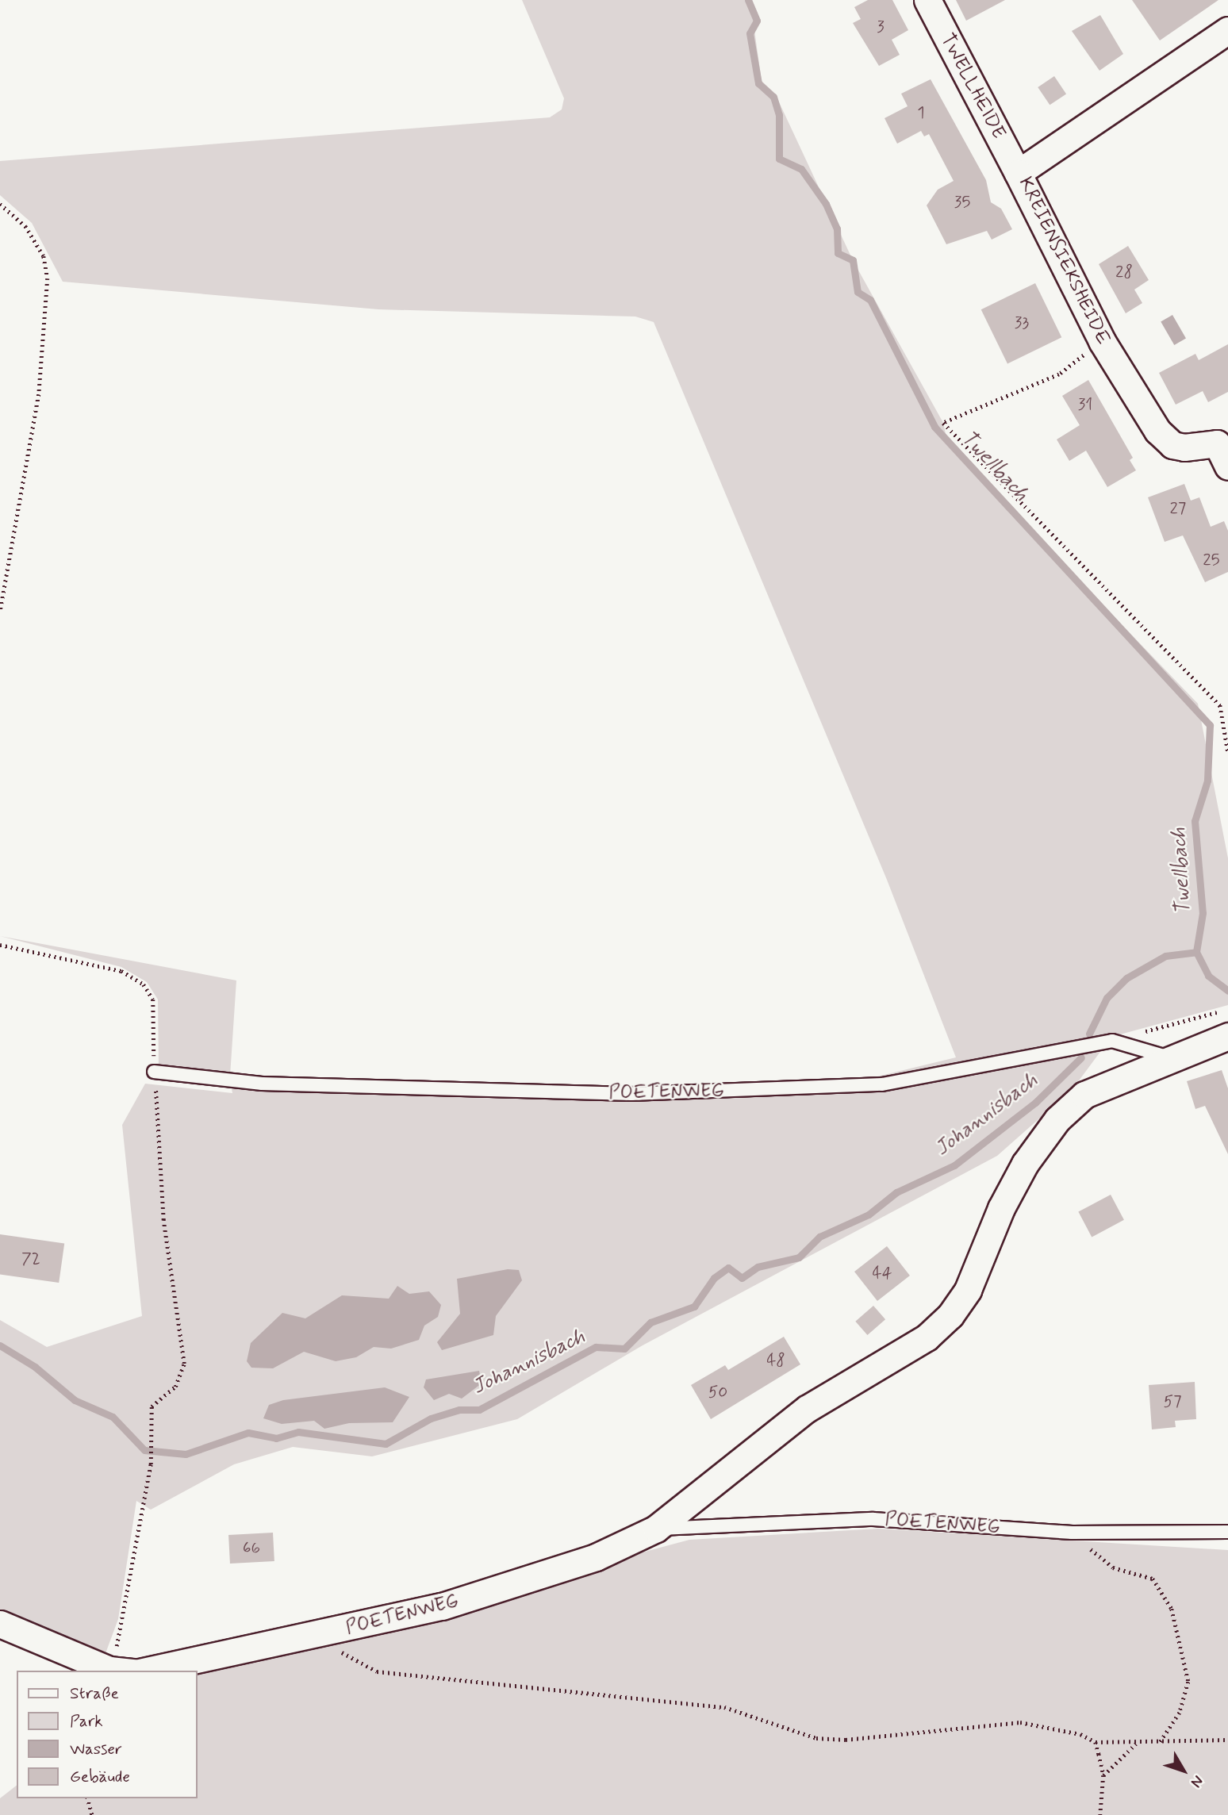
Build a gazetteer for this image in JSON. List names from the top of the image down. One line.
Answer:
{"streets":{"street":["TWELLHEIDE","KREIENSIEKSHEIDE","POETENWEG"]},"crossings":[["TWELLHEIDE","KREIENSIEKSHEIDE"]],"water":["Twellbach","Johannisbach"],"house_numbers":["3","1","35","28","33","31","27","25","72","44","48","50","57","66"],"legend":["Straße","Park","Wasser","Gebäude"],"north":"bottom right"}
